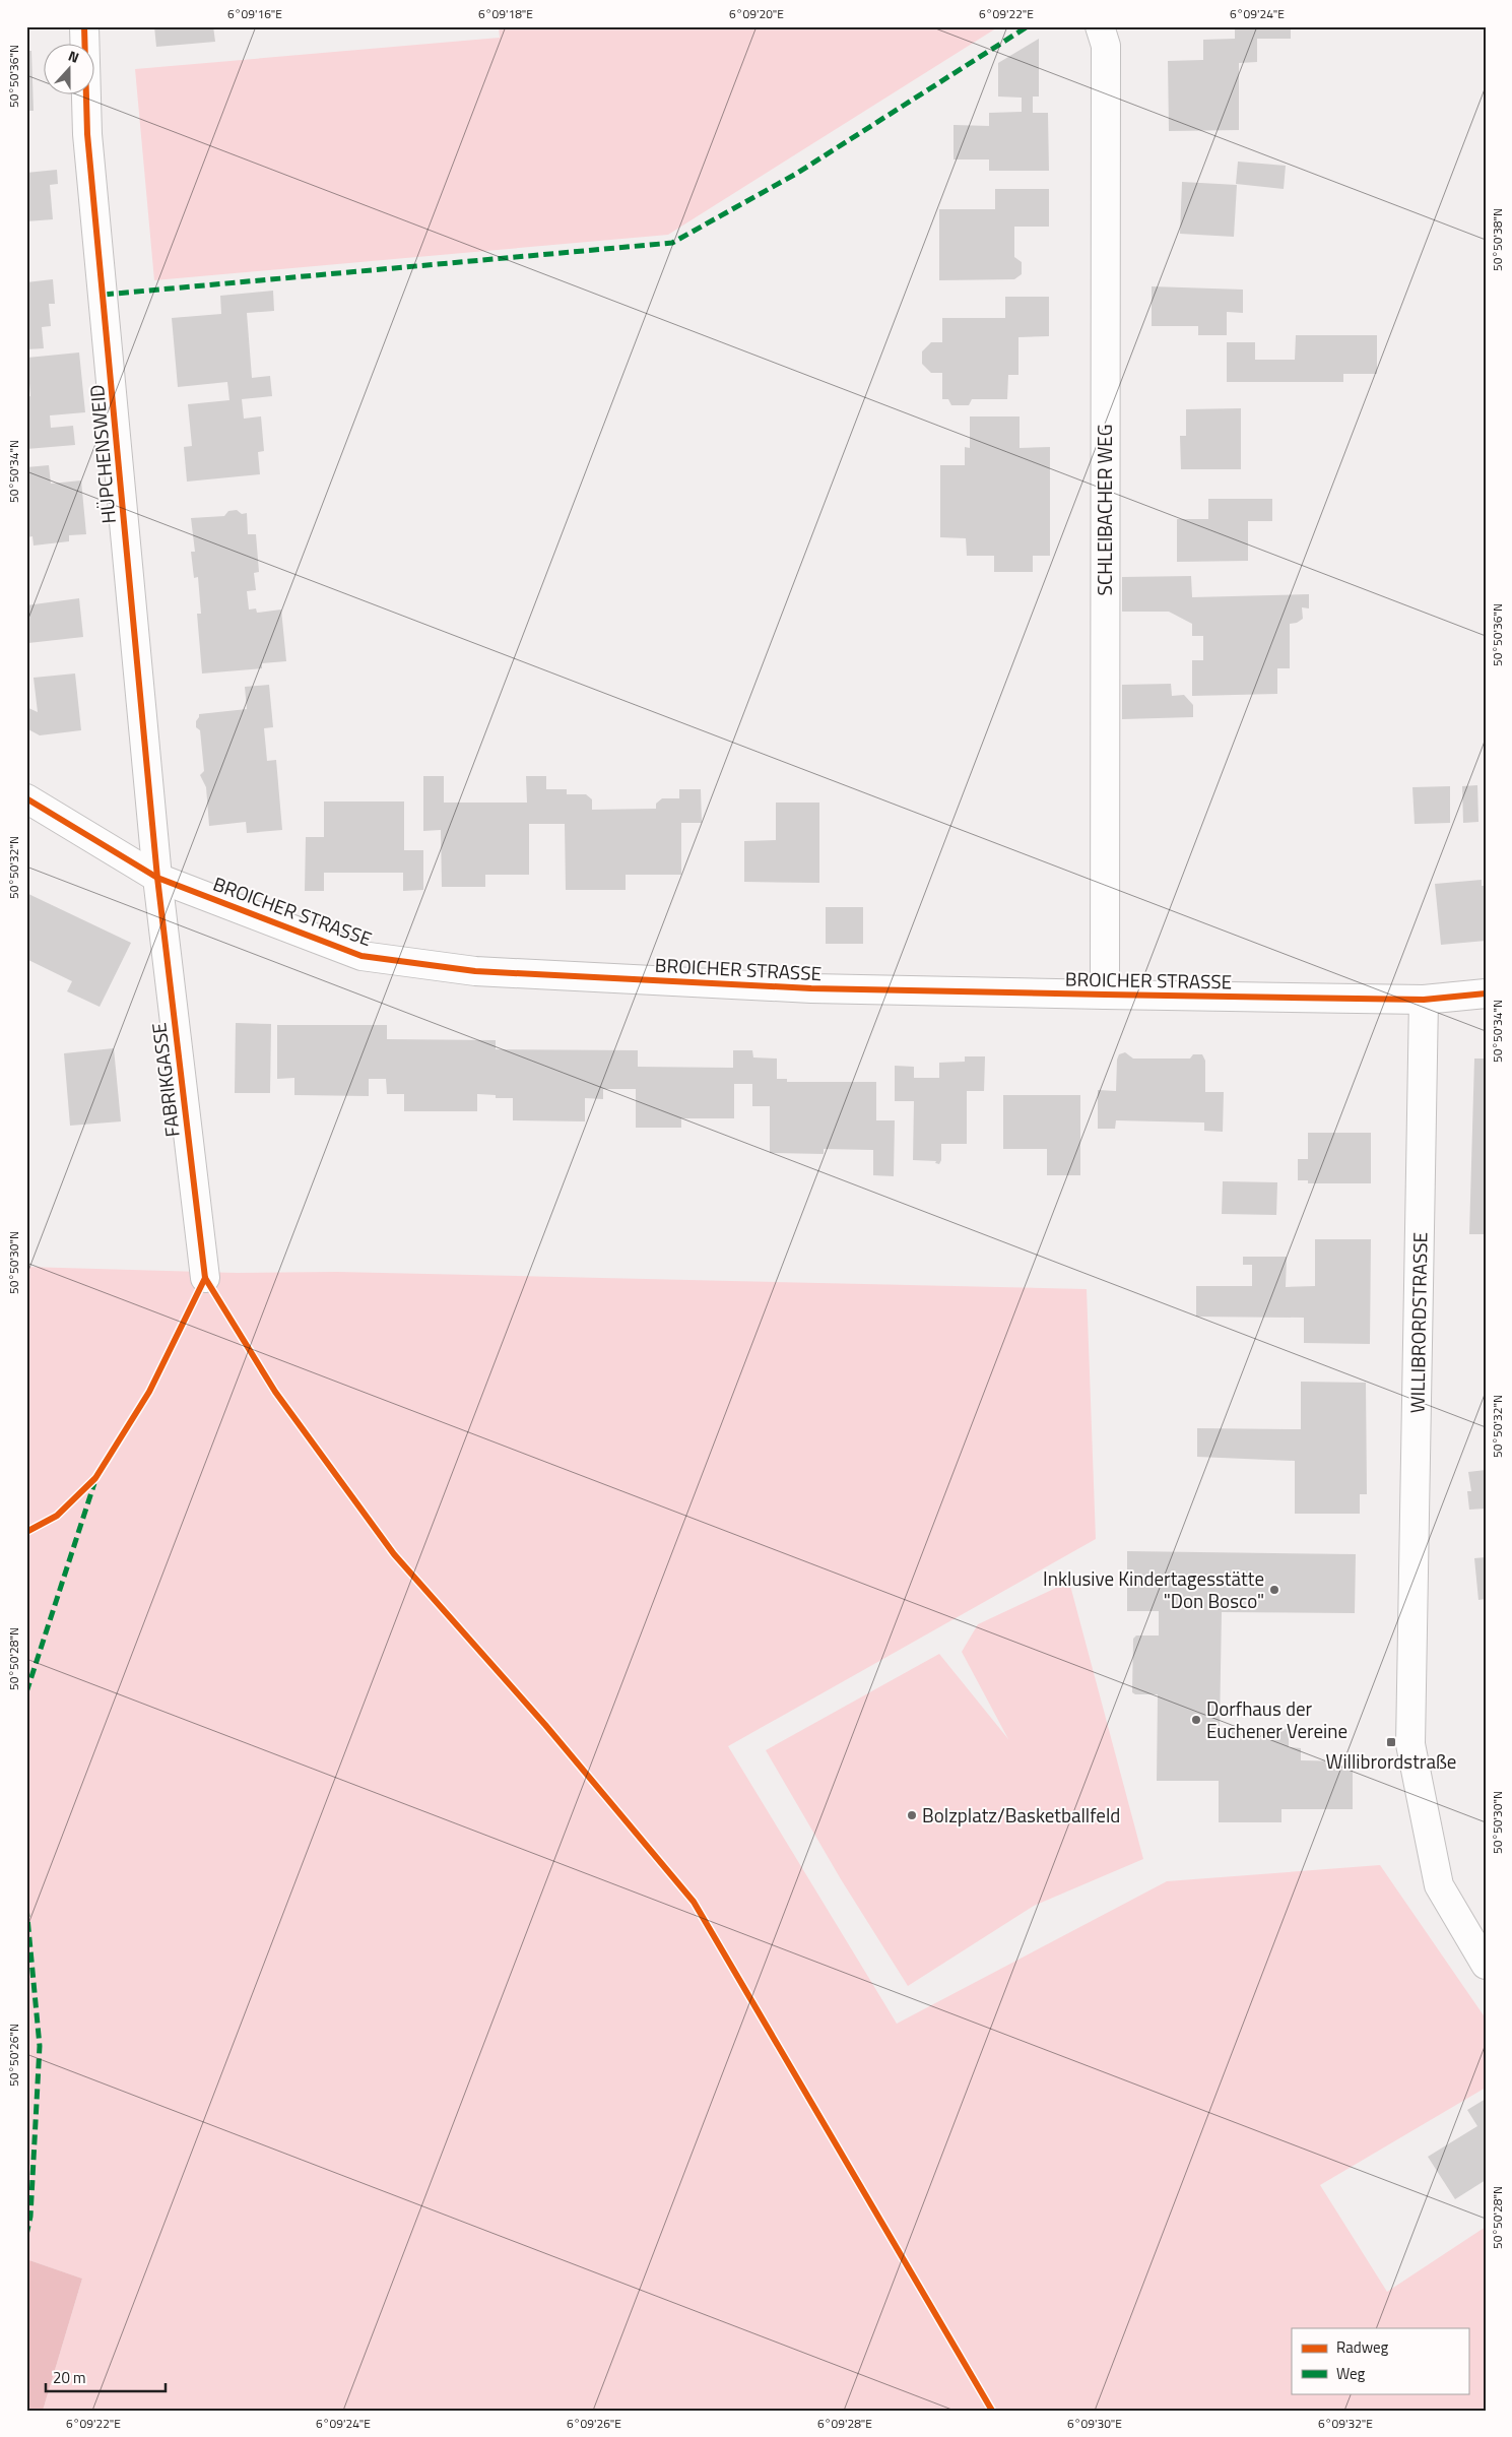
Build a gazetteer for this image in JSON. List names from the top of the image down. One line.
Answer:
{"streets":{"street":["HÜPCHENSWEID","SCHLEIBACHER WEG","BROICHER STRASSE","FABRIKGASSE","WILLIBRORDSTRASSE"]},"crossings":[["HÜPCHENSWEID","BROICHER STRASSE"],["HÜPCHENSWEID","FABRIKGASSE"],["SCHLEIBACHER WEG","BROICHER STRASSE"],["BROICHER STRASSE","FABRIKGASSE"],["BROICHER STRASSE","WILLIBRORDSTRASSE"]],"places":{"other":["Inklusive Kindertagesstätte \"Don Bosco\"","Dorfhaus der Euchener Vereine","Bolzplatz/Basketballfeld"],"transit":["Willibrordstraße"]},"legend":["Radweg","Weg"],"scale_bar":"20 m","north":"top","coordinates":["6°09'16\"E","6°09'18\"E","6°09'20\"E","6°09'22\"E","6°09'24\"E","50°50'36\"N","50°50'38\"N","50°50'34\"N","50°50'32\"N","50°50'30\"N","50°50'28\"N","50°50'26\"N","6°09'26\"E","6°09'28\"E","6°09'30\"E","6°09'32\"E"]}
